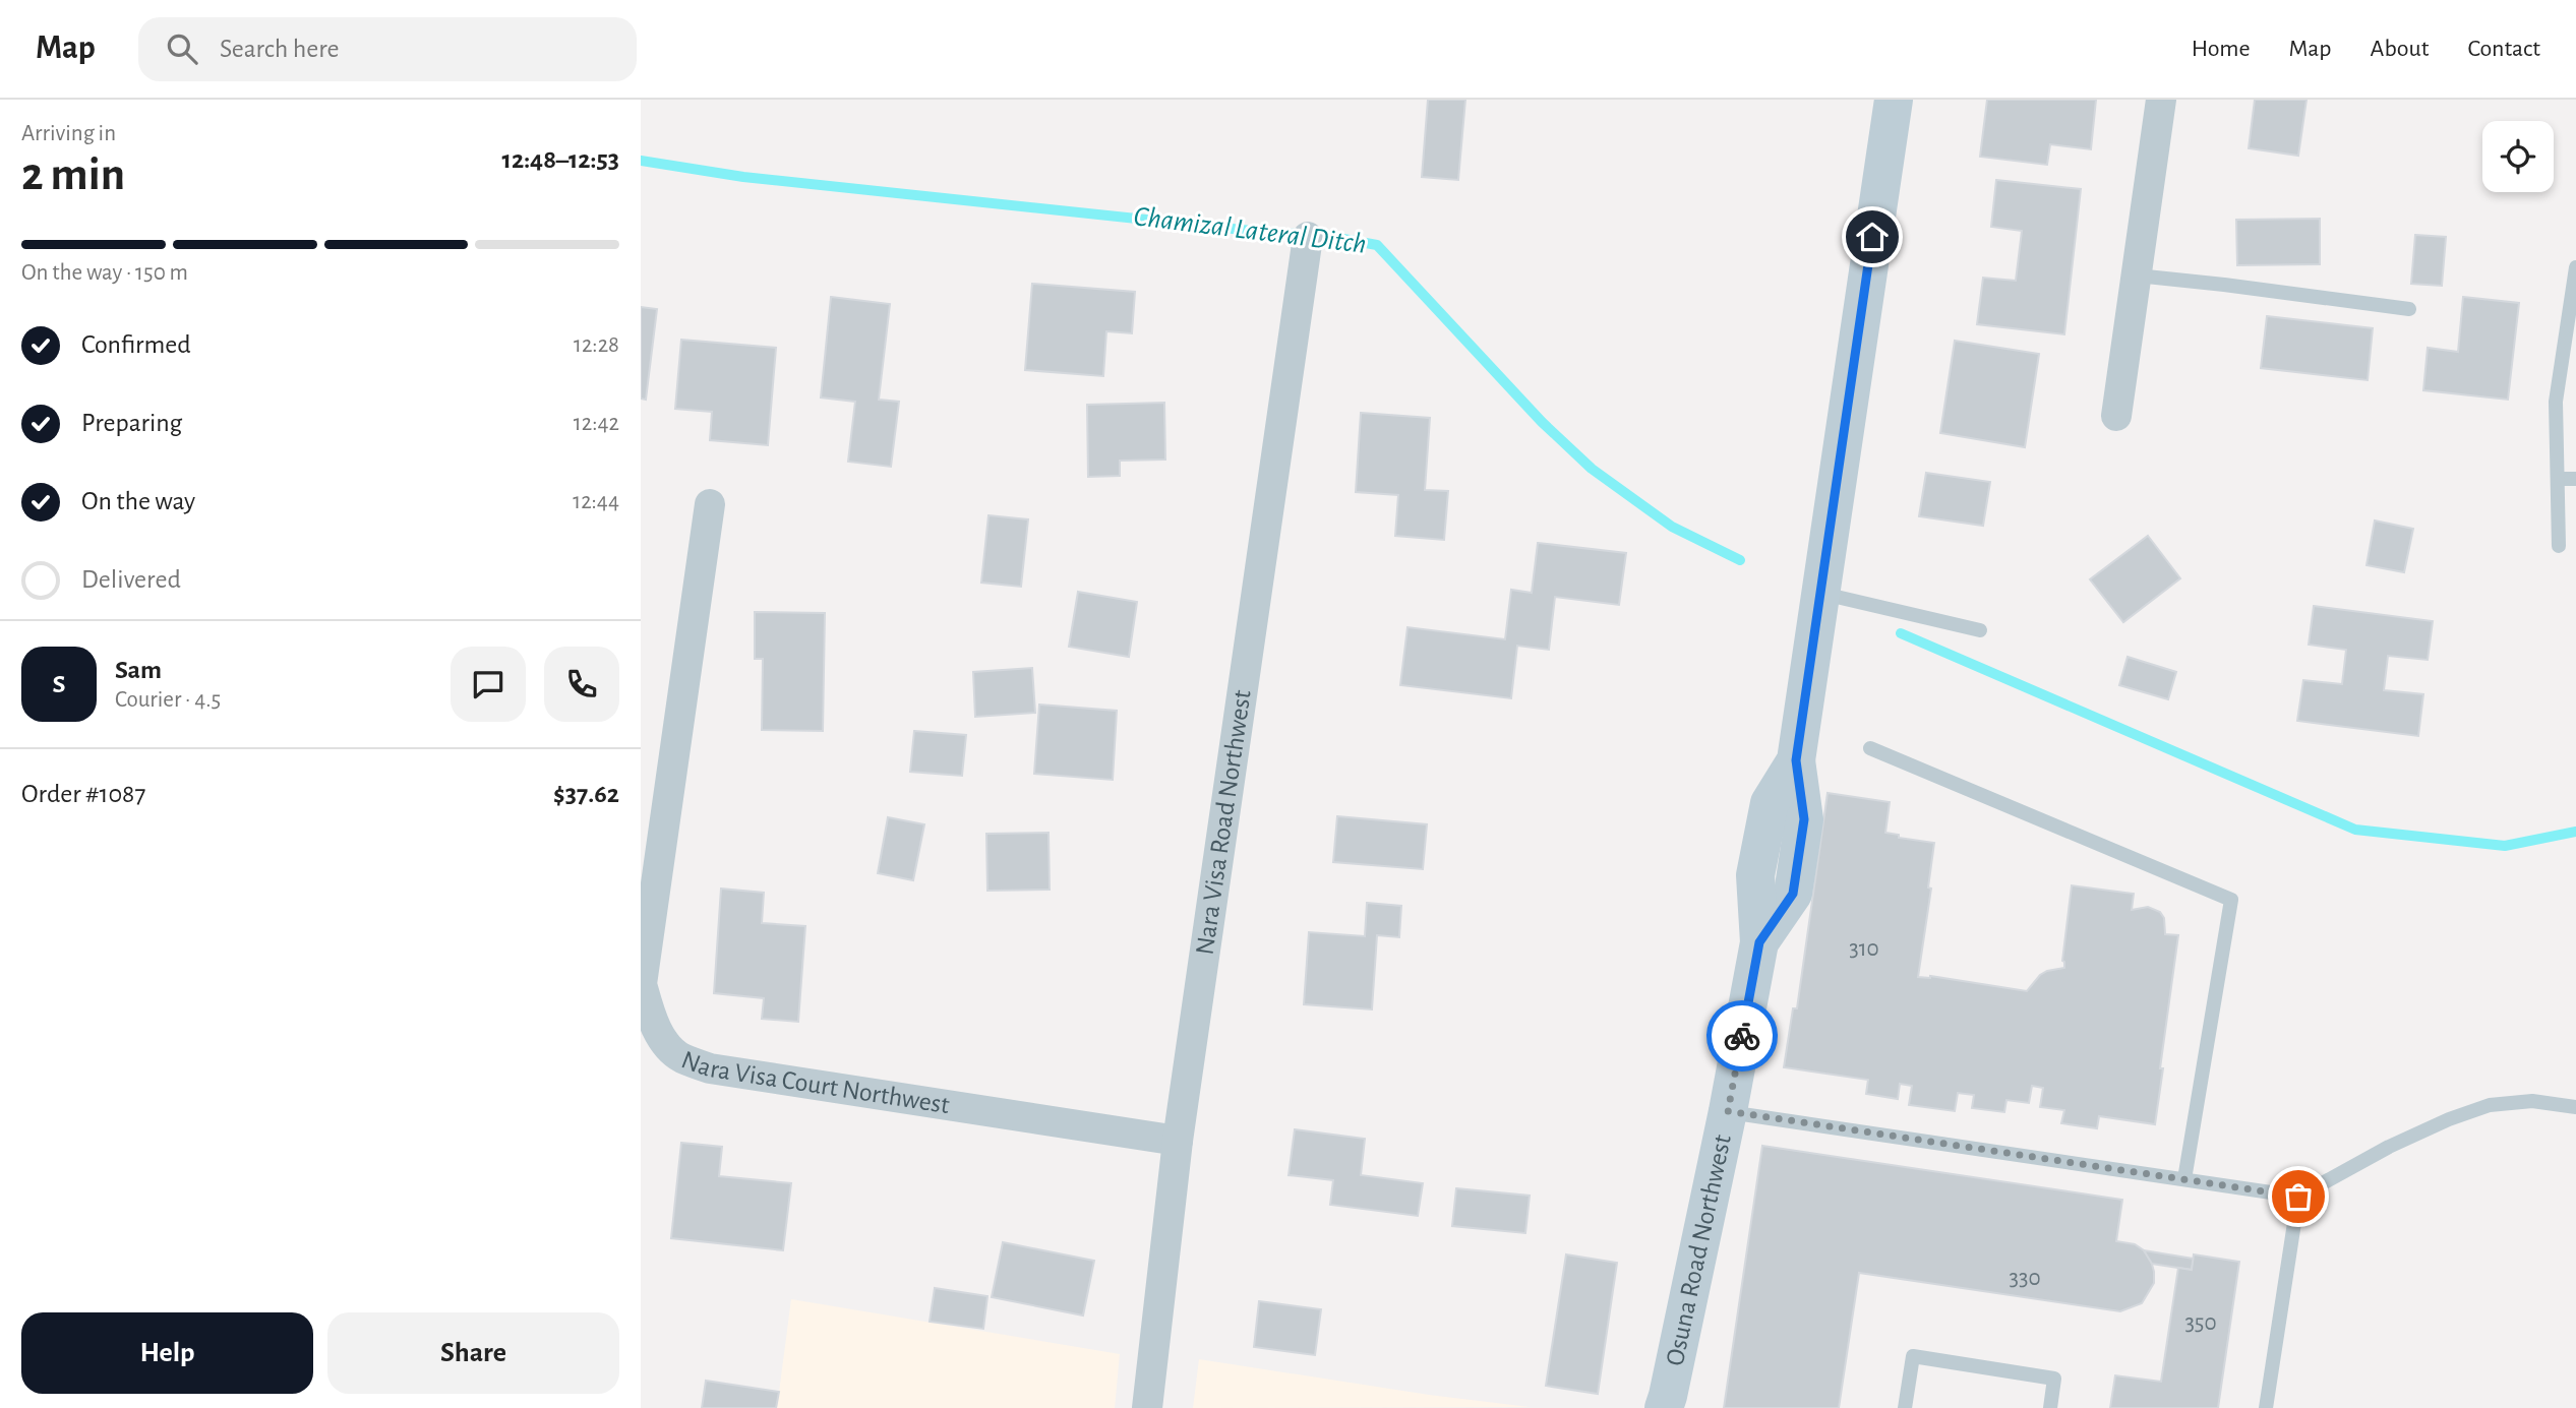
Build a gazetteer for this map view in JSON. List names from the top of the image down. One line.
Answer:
{"streets":{"main road":["Osuna Road Northwest"],"street":["Nara Visa Road Northwest","Nara Visa Court Northwest"]},"crossings":[["Nara Visa Road Northwest","Nara Visa Court Northwest"]],"water":["Chamizal Lateral Ditch"],"house_numbers":["310","330","350"],"page":{"header":"Map","search":"Search here","nav":["Home","Map","About","Contact"],"heading":["2 min","Arriving in","12:48–12:53"],"panel":["Sam","Courier · 4.5","Order #1087","$37.62"],"bar":"On the way · 150 m","list":[["Confirmed","12:28"],["Preparing","12:42"],["On the way","12:44"],"Delivered"],"round":"S","buttons":["Help","Share"]}}
